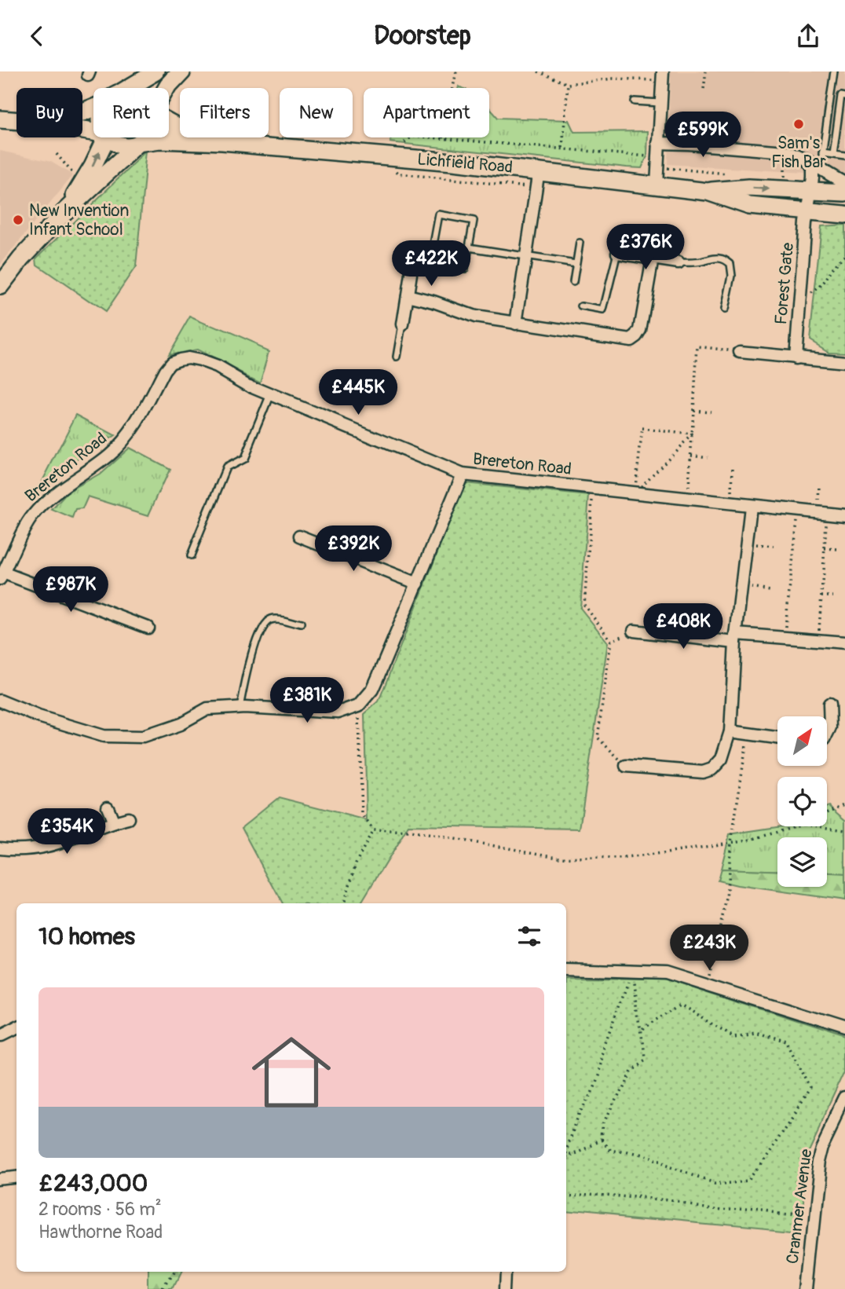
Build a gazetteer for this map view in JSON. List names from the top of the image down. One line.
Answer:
{"streets":{"main road":["Lichfield Road"],"street":["Forest Gate","Brereton Road","Cranmer Avenue"]},"crossings":[["Lichfield Road","Forest Gate"]],"places":["Sam's Fish Bar","New Invention Infant School"],"north":"top right","page":{"header":"Doorstep","chip":["Buy","Rent","Filters","New","Apartment"],"price":["£599K","£376K","£422K","£445K","£392K","£987K","£408K","£381K","£354K","£243K"],"heading":"10 homes","list":[{"name":"£243,000","note":"2 rooms · 56 m² · Hawthorne Road"}]}}
